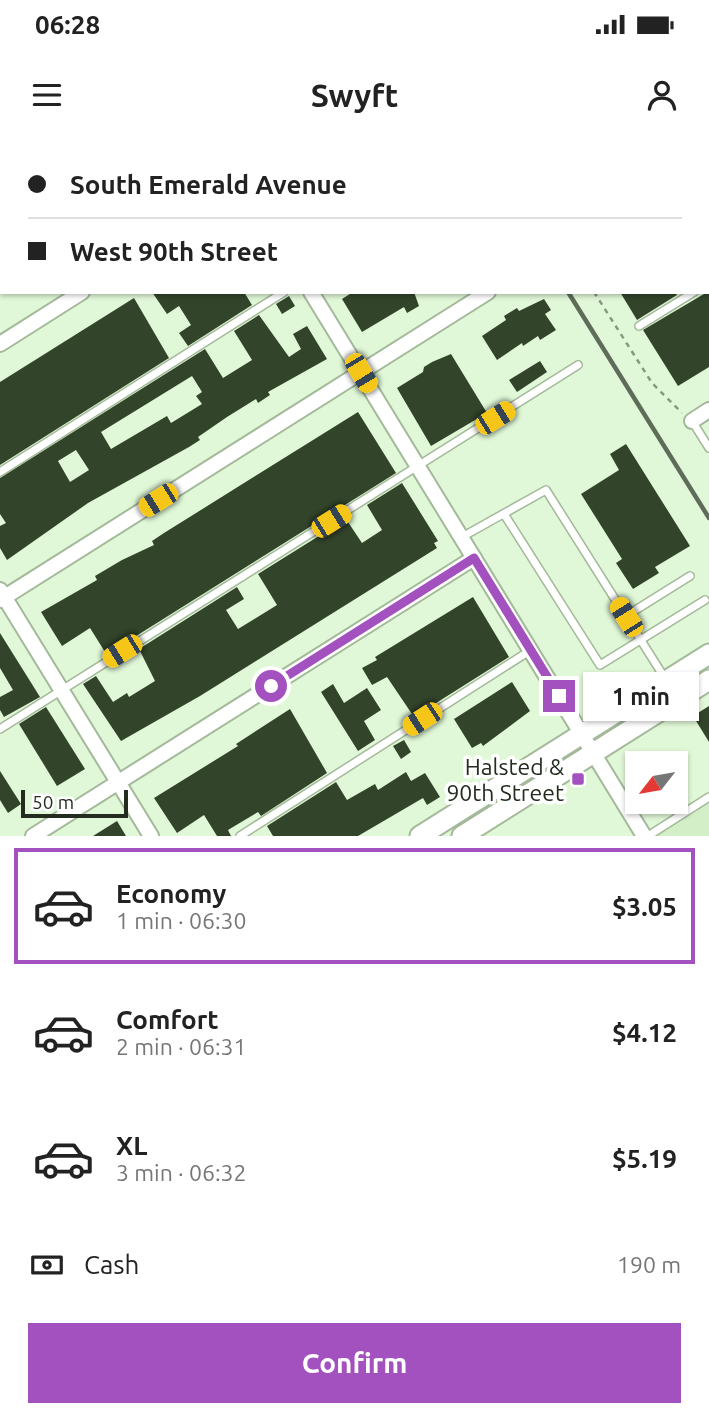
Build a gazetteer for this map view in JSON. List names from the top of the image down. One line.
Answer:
{"places":{"transit":["Halsted & 90th Street"]},"scale_bar":"50 m","north":"bottom left","page":{"status":"06:28","header":"Swyft","banner":["South Emerald Avenue","West 90th Street"],"bubble":"1 min","scale":"50 m","list":[{"name":"Economy","note":"1 min · 06:30","value":"$3.05"},{"name":"Comfort","note":"2 min · 06:31","value":"$4.12"},{"name":"XL","note":"3 min · 06:32","value":"$5.19"}],"pay":["Cash","190 m"],"buttons":"Confirm"}}
